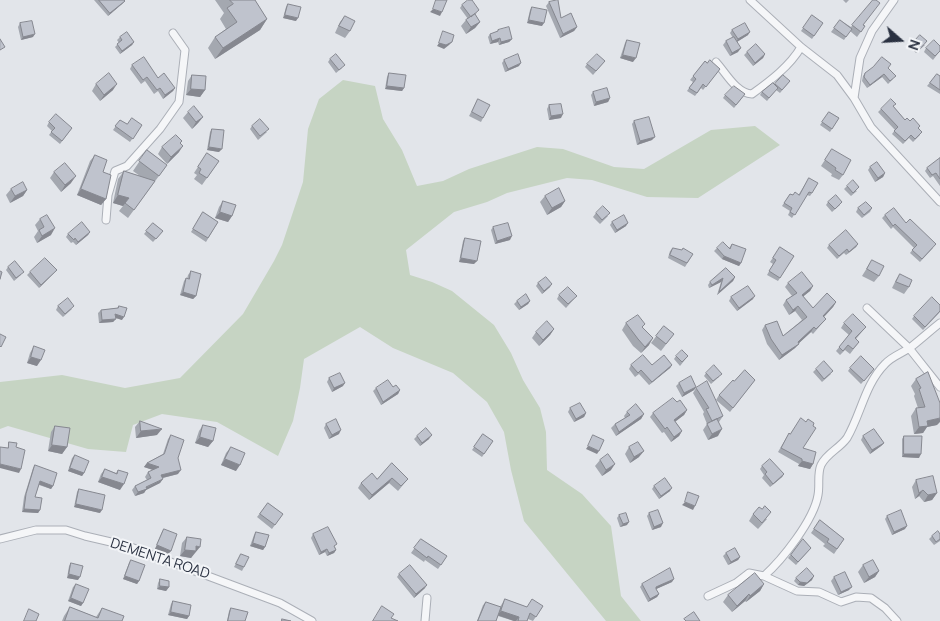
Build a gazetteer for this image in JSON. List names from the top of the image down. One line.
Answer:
{"streets":{"street":["DEMENTA ROAD"]},"north":"right"}
